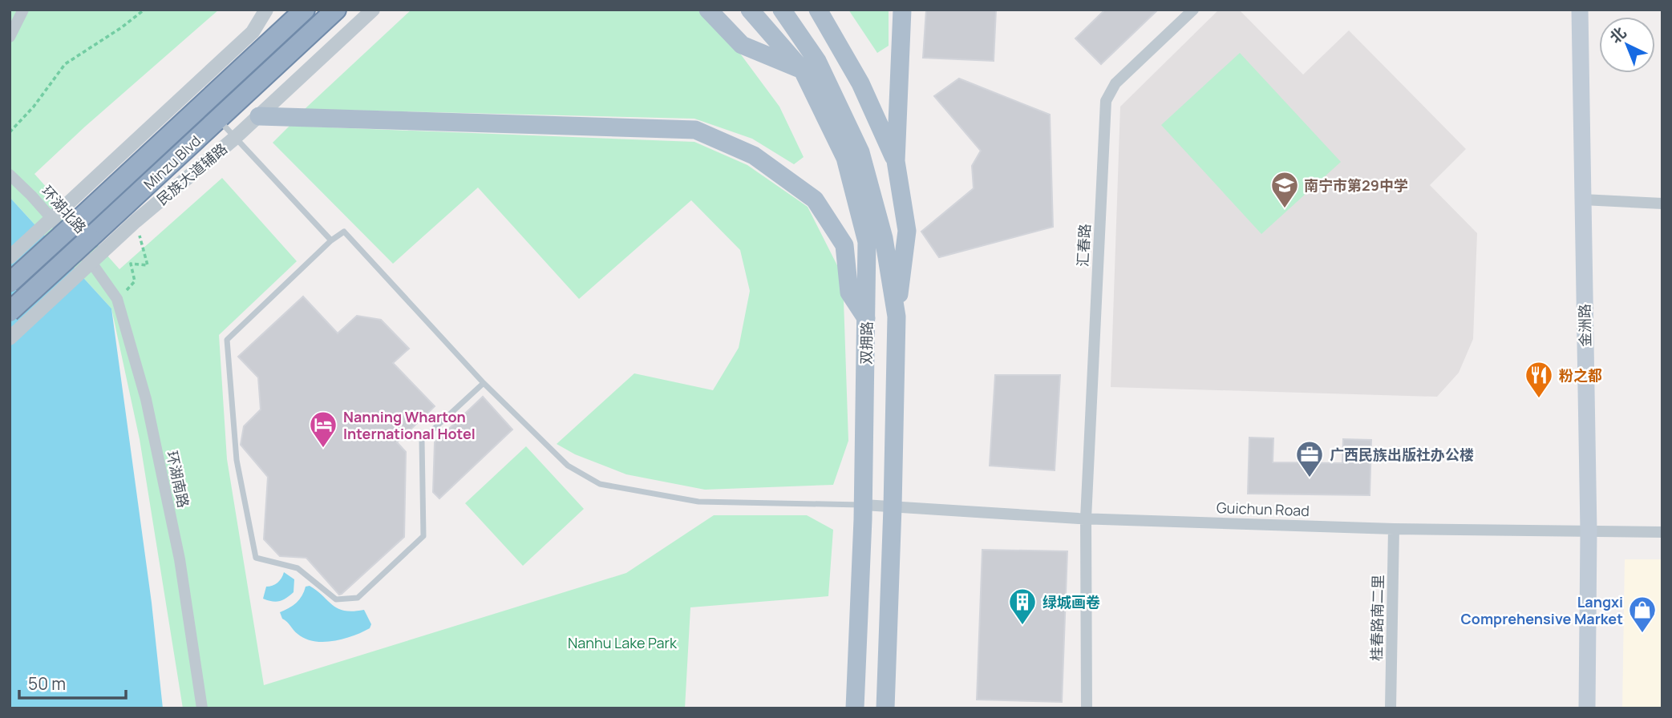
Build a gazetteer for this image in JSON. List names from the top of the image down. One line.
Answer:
{"streets":{"highway":["Minzu Blvd."],"main road":["金洲路","双拥路"],"street":["民族大道辅路","环湖北路","汇春路","环湖南路","Guichun Road","桂春路南二里"]},"crossings":[["Minzu Blvd.","民族大道辅路"],["环湖北路","环湖南路"],["汇春路","Guichun Road"],["金洲路","Guichun Road"],["双拥路","Guichun Road"],["Guichun Road","桂春路南二里"]],"parks":["Nanhu Lake Park"],"places":{"school or university":["南宁市第29中学"],"restaurant":["粉之都"],"hotel":["Nanning Wharton International Hotel"],"office":["广西民族出版社办公楼"],"building":["绿城画卷"],"shop":["Langxi Comprehensive Market"]},"scale_bar":"50 m","north":"top left"}
